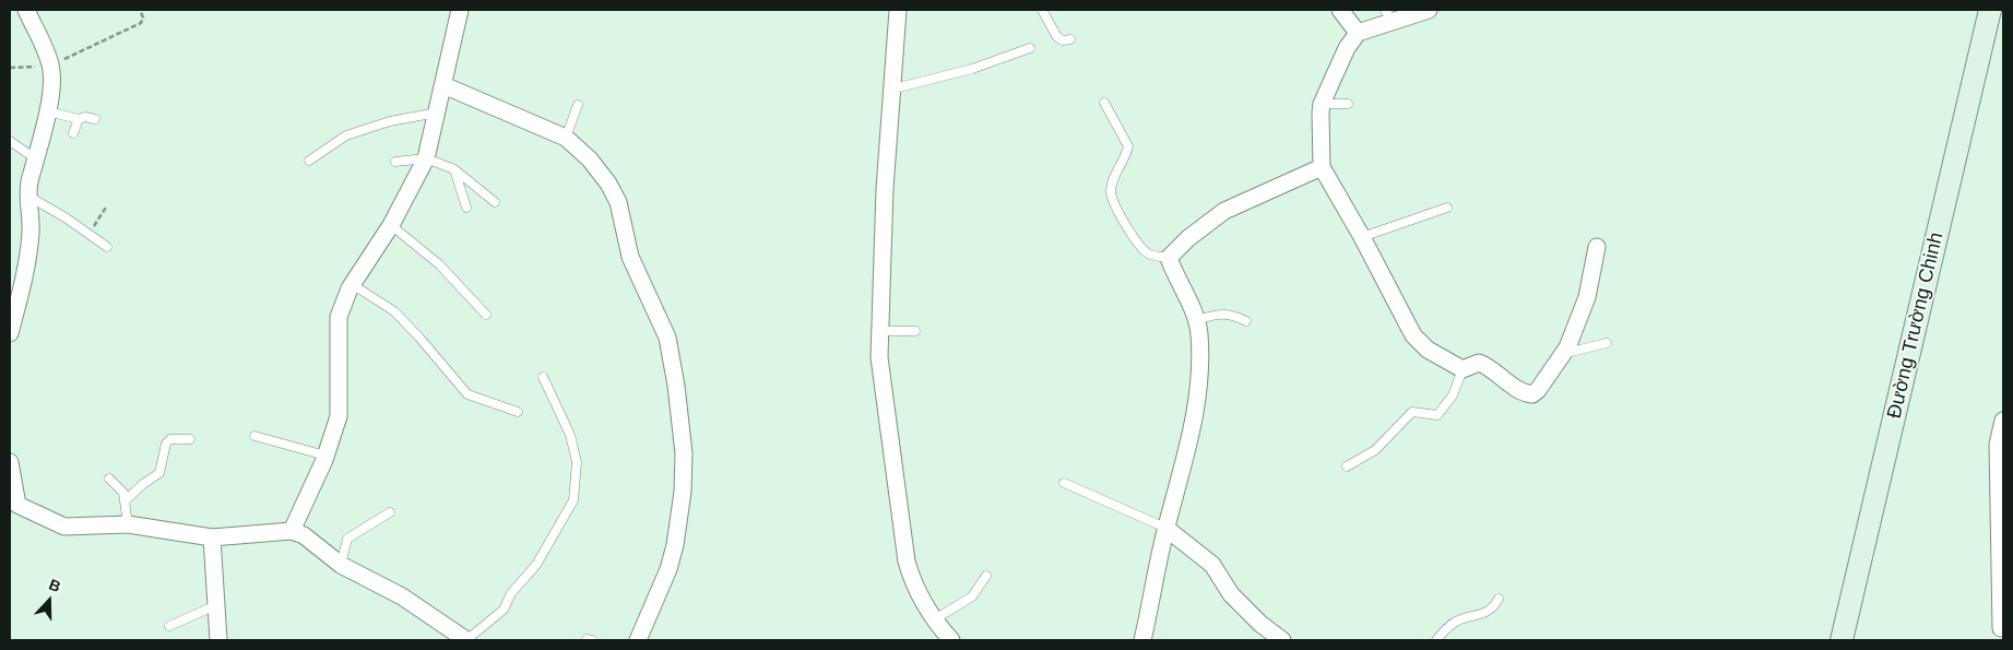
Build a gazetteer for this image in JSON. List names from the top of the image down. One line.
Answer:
{"streets":{"main road":["Đường Trường Chinh"]},"north":"top"}
